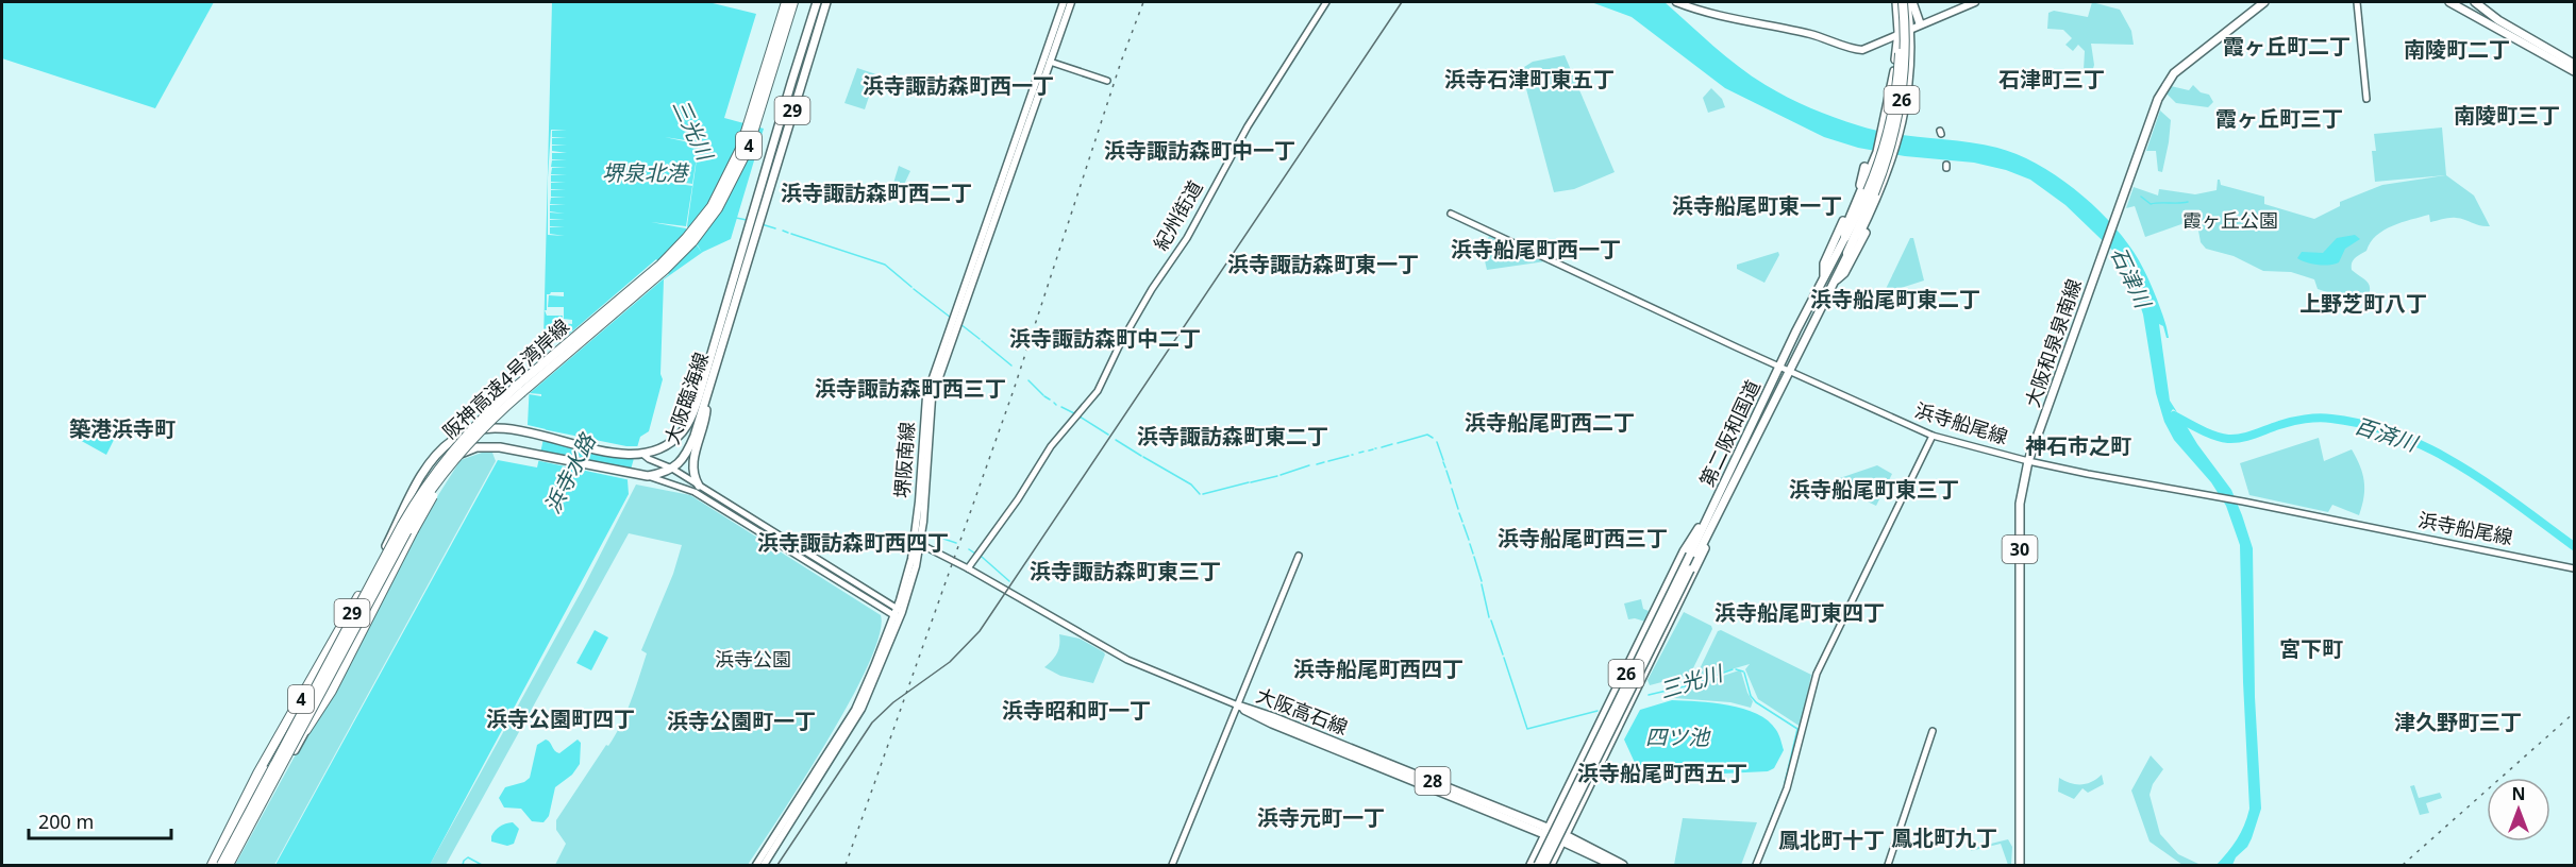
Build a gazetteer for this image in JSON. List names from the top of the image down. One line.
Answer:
{"streets":{"highway":["26","4","阪神高速4号湾岸線","第二阪和国道"],"main road":["29","大阪和泉泉南線","大阪臨海線","堺阪南線","30","大阪高石線","28"],"street":["紀州街道","浜寺船尾線"]},"crossings":[["26","第二阪和国道"],["26","大阪高石線"],["4","阪神高速4号湾岸線"],["4","大阪臨海線"],["大阪和泉泉南線","浜寺船尾線"],["阪神高速4号湾岸線","大阪臨海線"],["浜寺船尾線","第二阪和国道"]],"districts":["霞ヶ丘町二丁","南陵町二丁","浜寺石津町東五丁","石津町三丁","浜寺諏訪森町西一丁","南陵町三丁","霞ヶ丘町三丁","浜寺諏訪森町中一丁","浜寺諏訪森町西二丁","浜寺船尾町東一丁","浜寺船尾町西一丁","浜寺諏訪森町東一丁","浜寺船尾町東二丁","上野芝町八丁","浜寺諏訪森町中二丁","浜寺諏訪森町西三丁","浜寺船尾町西二丁","築港浜寺町","浜寺諏訪森町東二丁","神石市之町","浜寺船尾町東三丁","浜寺船尾町西三丁","浜寺諏訪森町西四丁","浜寺諏訪森町東三丁","浜寺船尾町東四丁","宮下町","浜寺船尾町西四丁","浜寺昭和町一丁","浜寺公園町四丁","浜寺公園町一丁","津久野町三丁","浜寺船尾町西五丁","浜寺元町一丁","鳳北町九丁","鳳北町十丁"],"water":["三光川","堺泉北港","石津川","百済川","浜寺水路","四ツ池"],"parks":["霞ヶ丘公園","浜寺公園"],"scale_bar":"200 m","north":"top"}
